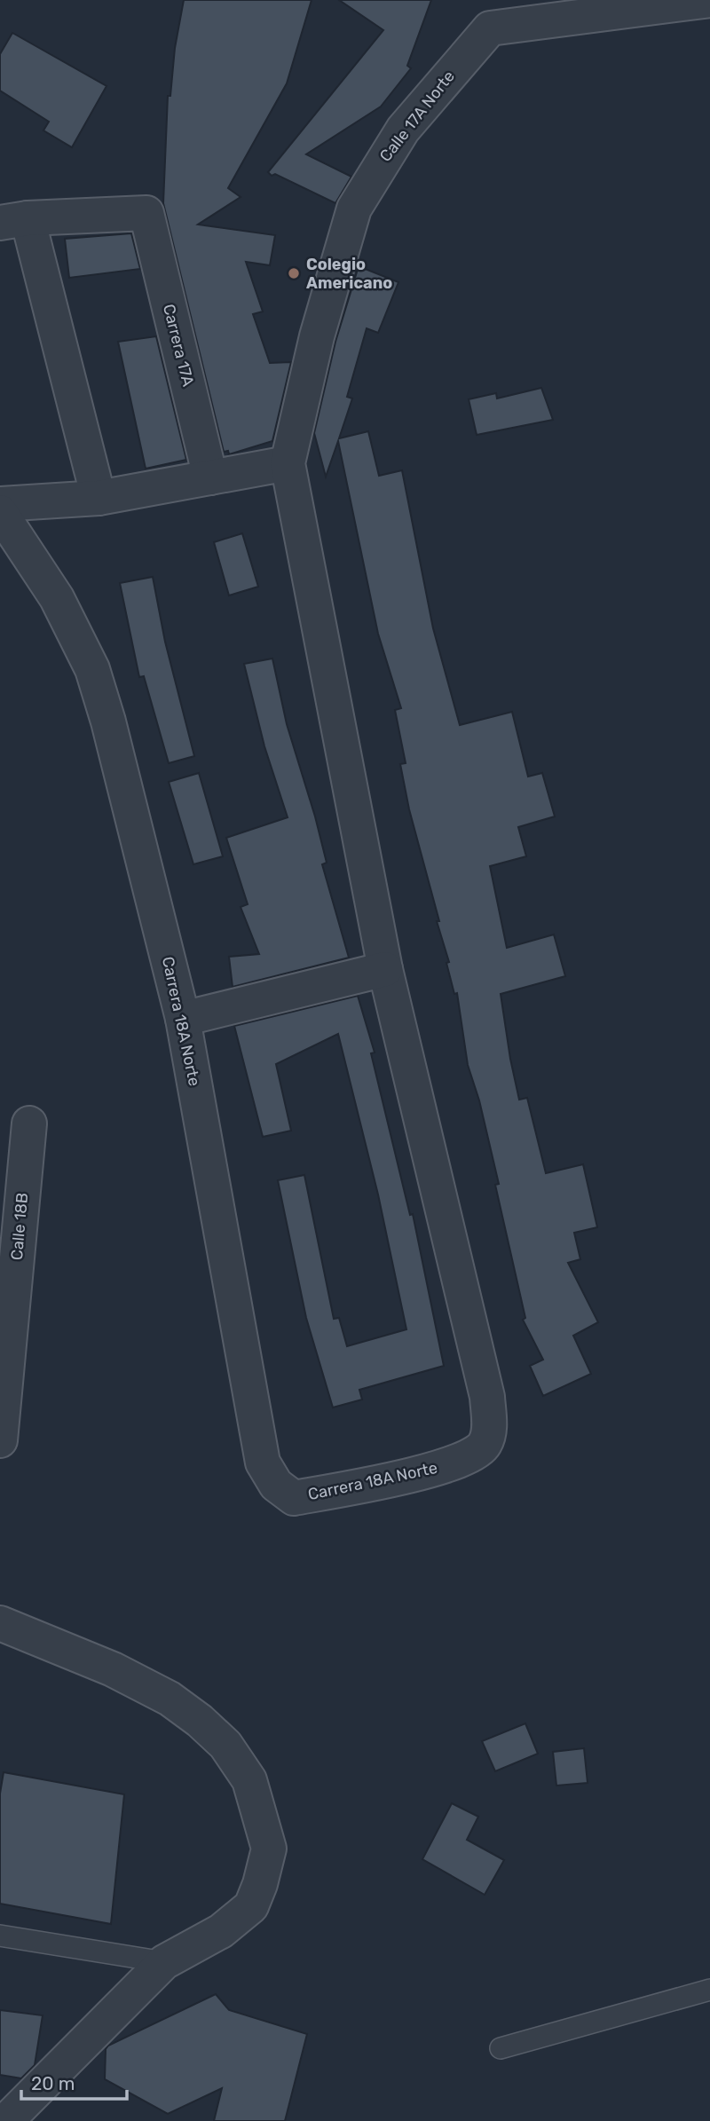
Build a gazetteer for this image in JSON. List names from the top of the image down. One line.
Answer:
{"streets":{"street":["Calle 17A Norte","Carrera 17A","Carrera 18A Norte","Calle 18B"]},"crossings":[["Calle 17A Norte","Carrera 18A Norte"]],"places":["Colegio Americano"],"scale_bar":"20 m"}
